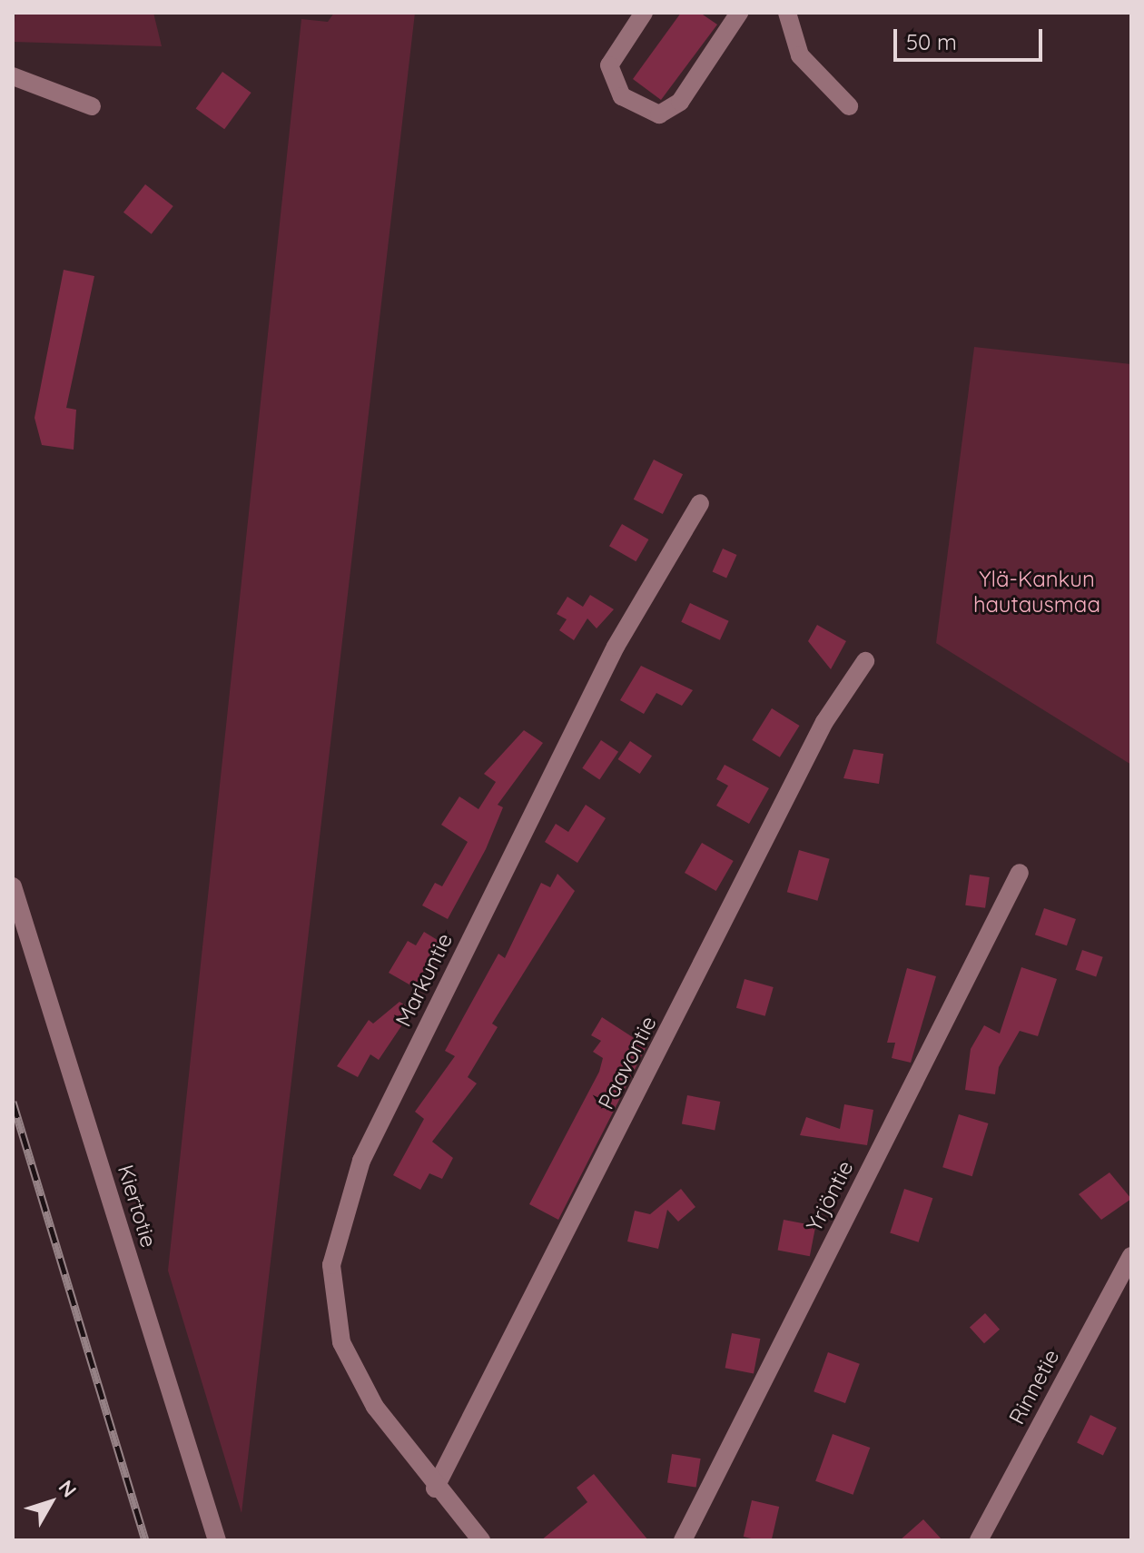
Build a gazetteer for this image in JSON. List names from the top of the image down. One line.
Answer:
{"streets":{"street":["Markuntie","Paavontie","Yrjöntie","Kiertotie","Rinnetie"]},"crossings":[["Markuntie","Paavontie"]],"parks":["Ylä-Kankun hautausmaa"],"scale_bar":"50 m","north":"top right"}
